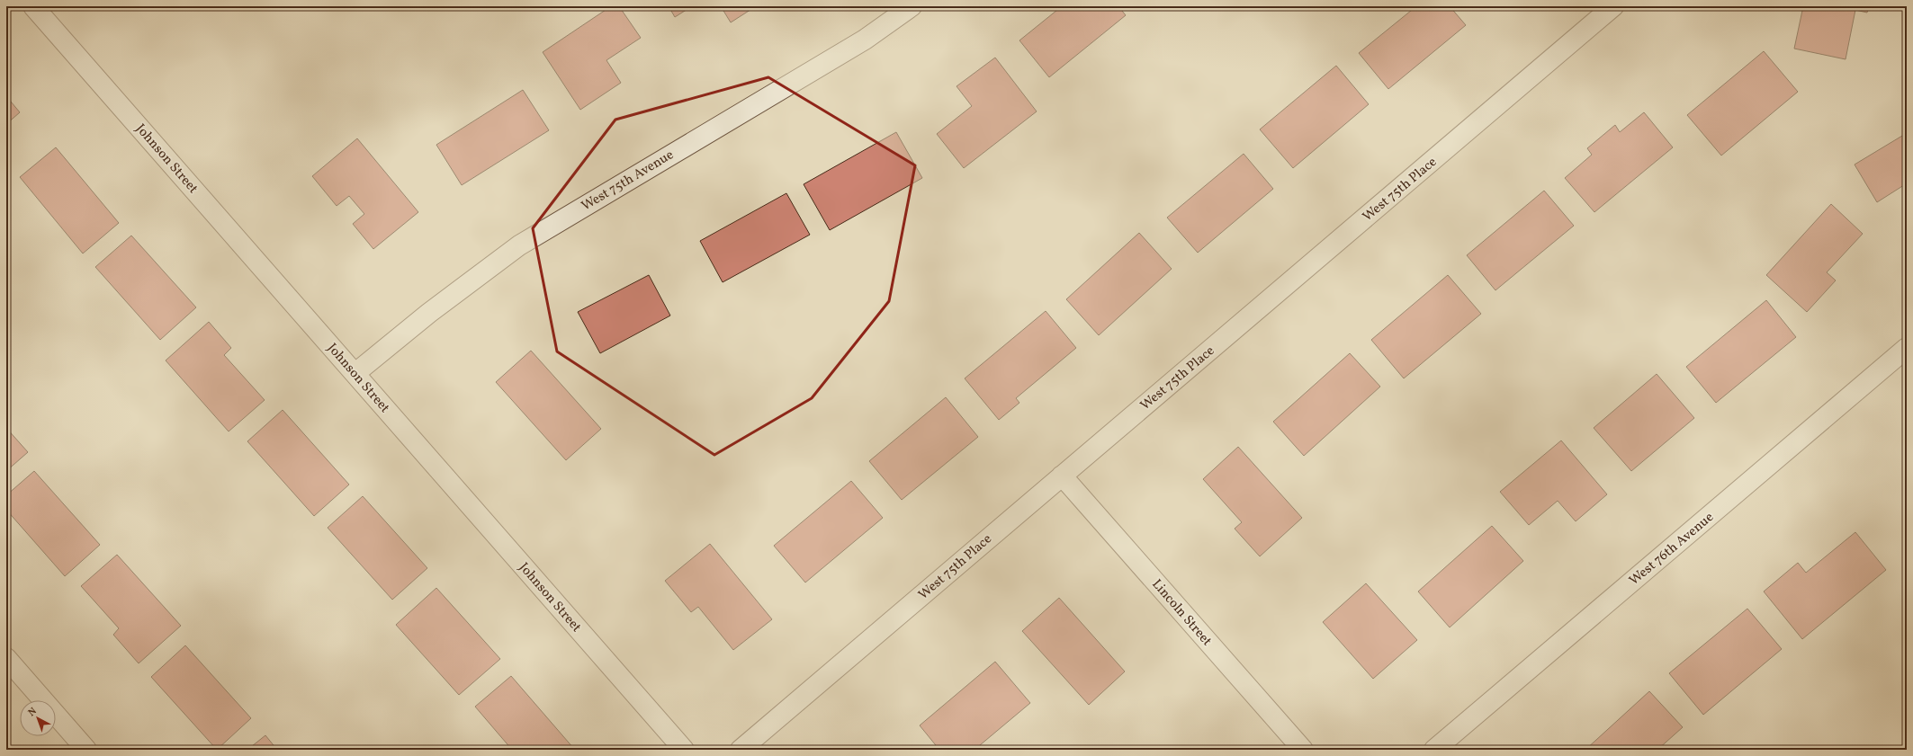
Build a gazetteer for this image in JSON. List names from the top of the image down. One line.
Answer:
{"streets":{"street":["Johnson Street","West 75th Avenue","West 75th Place","West 76th Avenue","Lincoln Street"]},"crossings":[["Johnson Street","West 75th Avenue"],["West 75th Place","Lincoln Street"]],"north":"top left"}
